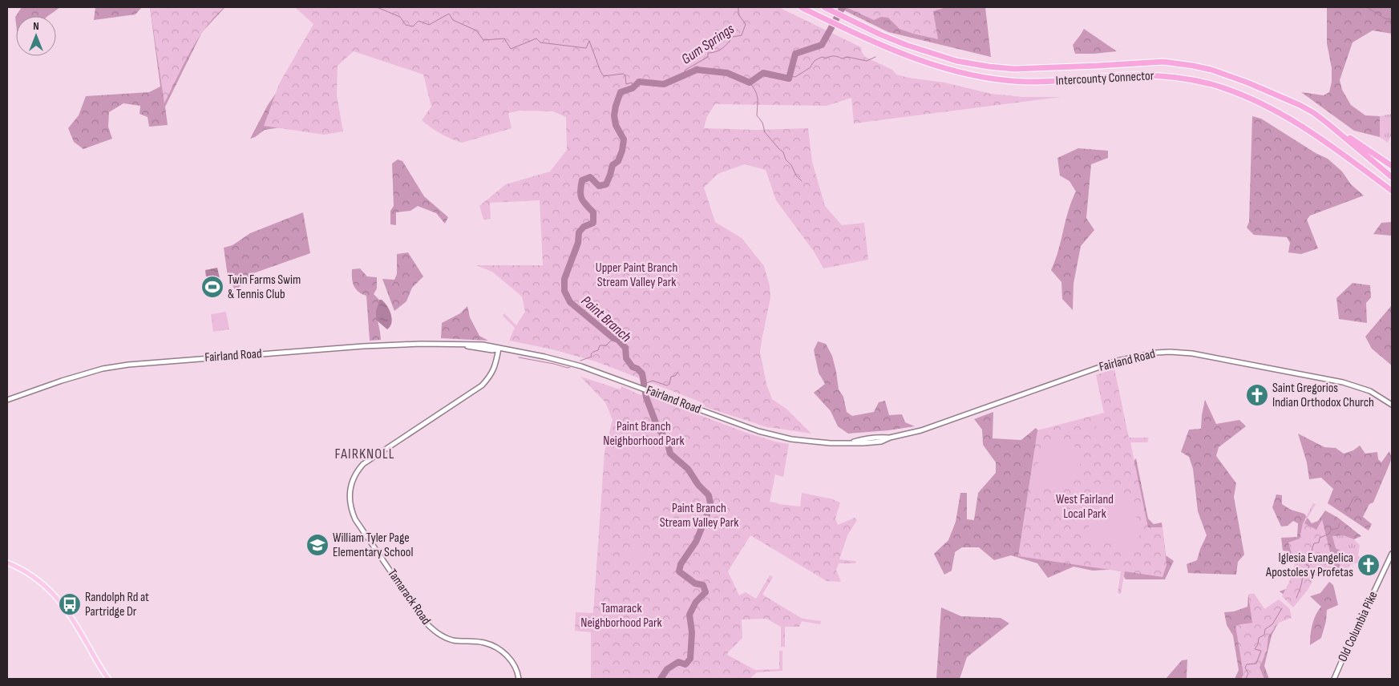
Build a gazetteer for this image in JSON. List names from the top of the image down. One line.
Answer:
{"streets":{"highway":["Intercounty Connector"],"main road":["Fairland Road","Tamarack Road","Old Columbia Pike"]},"crossings":[["Fairland Road","Tamarack Road"]],"districts":["FAIRKNOLL"],"water":["Gum Springs","Paint Branch"],"parks":["Upper Paint Branch Stream Valley Park","Paint Branch Neighborhood Park","West Fairland Local Park","Paint Branch Stream Valley Park","Tamarack Neighborhood Park"],"places":{"sports":["Twin Farms Swim & Tennis Club"],"church":["Saint Gregorios Indian Orthodox Church","Iglesia Evangelica Apostoles y Profetas"],"school or university":["William Tyler Page Elementary School"],"bus stop":["Randolph Rd at Partridge Dr"]},"north":"top"}
